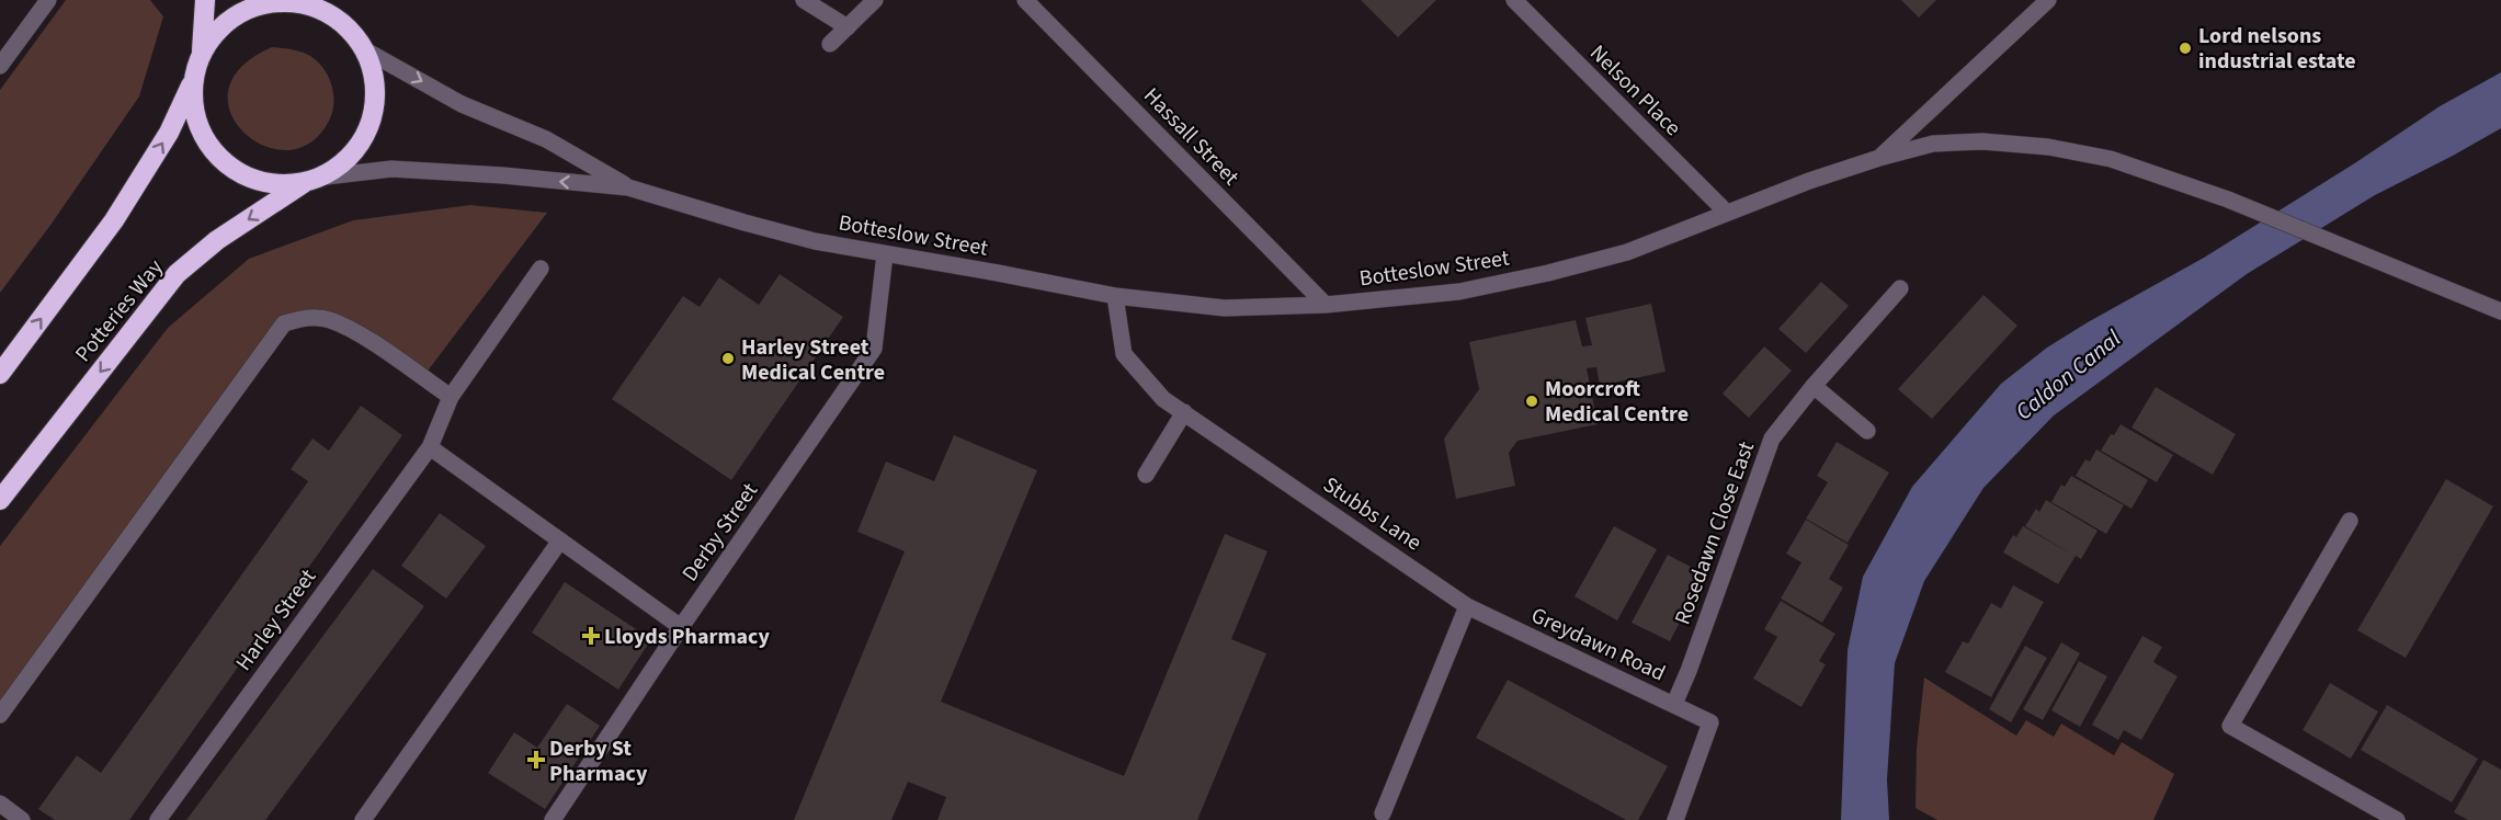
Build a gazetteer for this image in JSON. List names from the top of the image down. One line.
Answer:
{"streets":{"highway":["Potteries Way"],"street":["Nelson Place","Hassall Street","Botteslow Street","Stubbs Lane","Derby Street","Rosedawn Close East","Harley Street","Greydawn Road"]},"crossings":[["Nelson Place","Botteslow Street"],["Hassall Street","Botteslow Street"],["Botteslow Street","Potteries Way"],["Botteslow Street","Stubbs Lane"],["Botteslow Street","Derby Street"],["Stubbs Lane","Greydawn Road"],["Rosedawn Close East","Greydawn Road"]],"water":["Caldon Canal"],"places":{"other":["Lord nelsons industrial estate","Harley Street Medical Centre","Moorcroft Medical Centre"],"health":["Lloyds Pharmacy","Derby St Pharmacy"]}}
